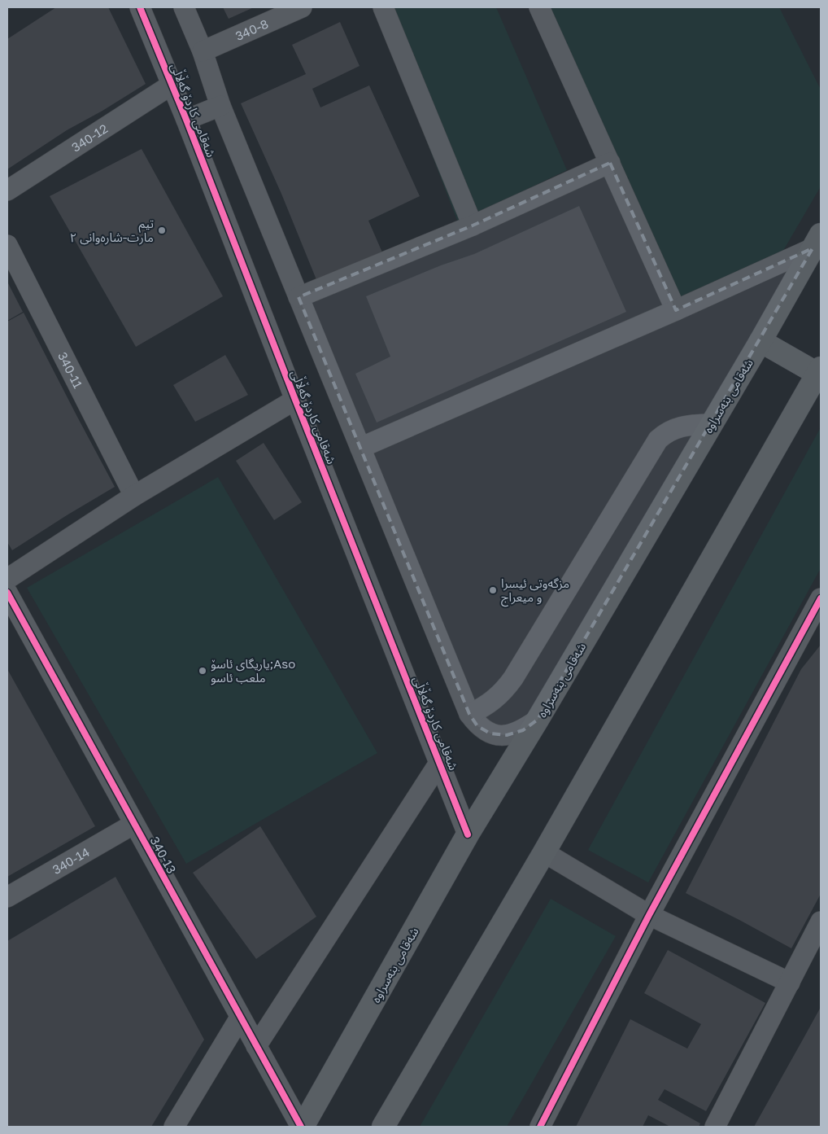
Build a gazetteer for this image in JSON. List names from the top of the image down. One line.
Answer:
{"streets":{"main road":["شەقامی بنەسراوە"],"street":["340-8","شەقامی کاردۆ گەڵاڵی","340-12","340-11","340-13","340-14"]},"crossings":[["شەقامی کاردۆ گەڵاڵی","340-12"],["شەقامی کاردۆ گەڵاڵی","شەقامی بنەسراوە"],["شەقامی بنەسراوە","340-13"],["340-13","340-14"]],"places":["تیم مارت-شارەوانی ٢","مزگەوتی ئیسرا و میعراج","یاریگای ئاسۆ;Aso ملعب ئاسو"]}
